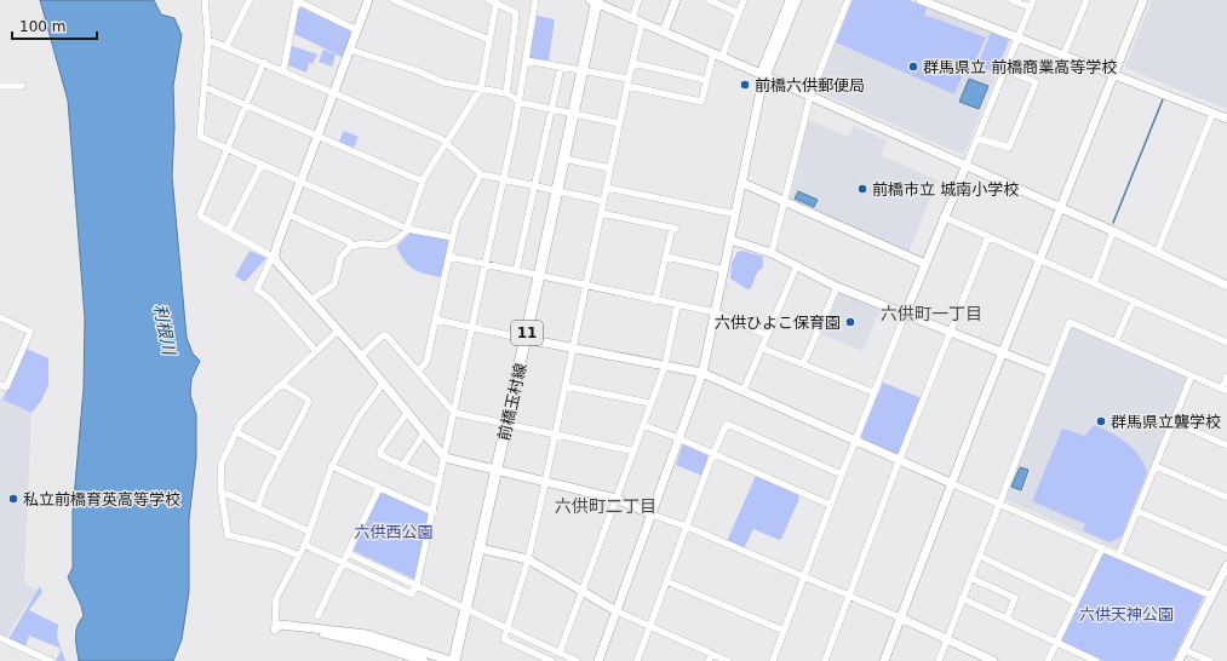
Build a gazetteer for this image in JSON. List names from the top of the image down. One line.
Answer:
{"streets":{"main road":["11","前橋玉村線"]},"districts":["六供町一丁目","六供町二丁目"],"water":["利根川"],"parks":["六供西公園","六供天神公園"],"places":["群馬県立 前橋商業高等学校","前橋六供郵便局","前橋市立 城南小学校","六供ひよこ保育園","群馬県立聾学校","私立前橋育英高等学校"],"scale_bar":"100 m"}
